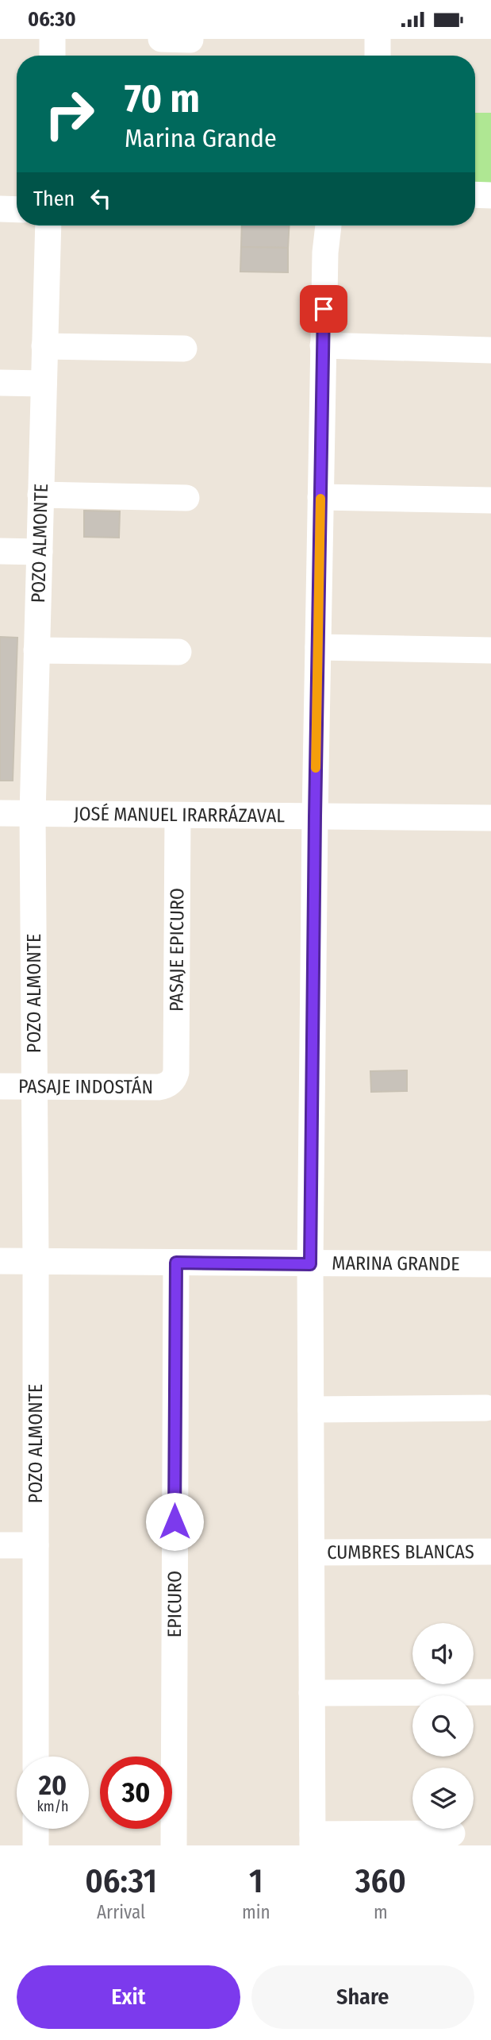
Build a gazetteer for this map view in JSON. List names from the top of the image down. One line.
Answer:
{"streets":{"street":["POZO ALMONTE","JOSÉ MANUEL IRARRÁZAVAL","PASAJE EPICURO","PASAJE INDOSTÁN","MARINA GRANDE","CUMBRES BLANCAS","EPICURO"]},"crossings":[["POZO ALMONTE","JOSÉ MANUEL IRARRÁZAVAL"],["POZO ALMONTE","PASAJE INDOSTÁN"],["POZO ALMONTE","MARINA GRANDE"],["JOSÉ MANUEL IRARRÁZAVAL","PASAJE EPICURO"],["JOSÉ MANUEL IRARRÁZAVAL","CUMBRES BLANCAS"],["PASAJE EPICURO","PASAJE INDOSTÁN"],["MARINA GRANDE","CUMBRES BLANCAS"],["MARINA GRANDE","EPICURO"]],"page":{"status":"06:30","turn":["70 m","Marina Grande"],"then":"Then","speed":"20 km/h","limit":"30","eta":["06:31","Arrival","1","min","360","m"],"buttons":["Exit","Share"]}}
